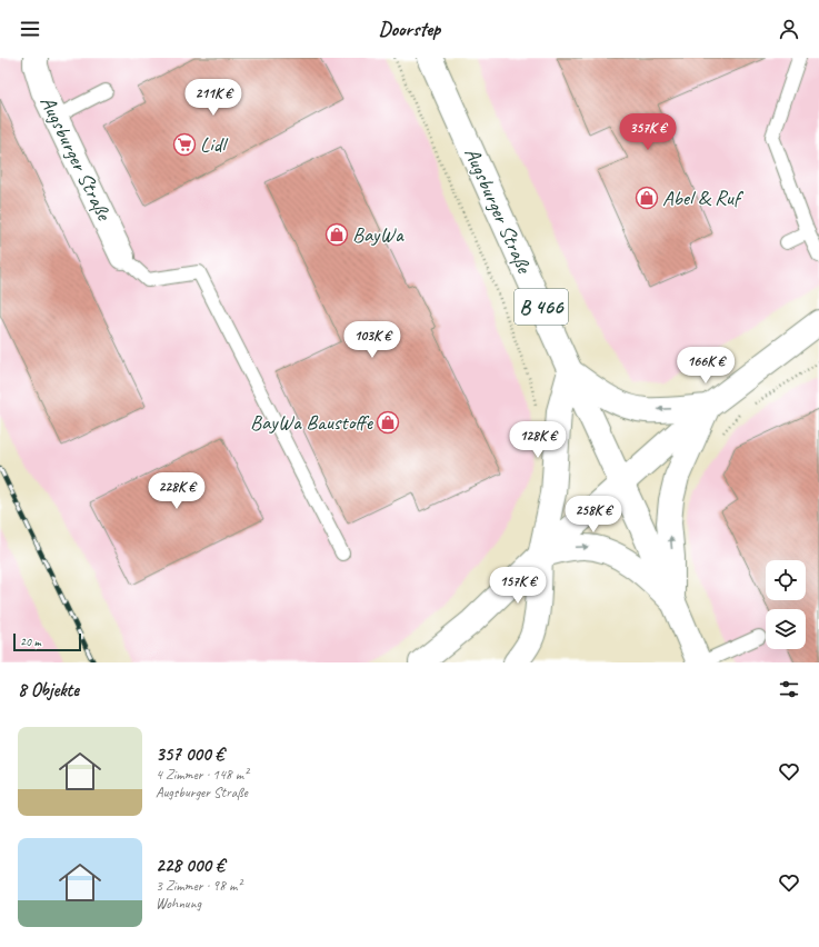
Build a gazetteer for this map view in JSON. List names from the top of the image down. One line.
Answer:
{"streets":{"street":["Augsburger Straße","B 466"]},"places":{"supermarket":["Lidl"],"shop":["Abel & Ruf","BayWa","BayWa Baustoffe"]},"scale_bar":"20 m","page":{"header":"Doorstep","price":["211K €","357K €","103K €","166K €","128K €","228K €","258K €","157K €"],"scale":"20 m","heading":"8 Objekte","list":[{"name":"357 000 €","note":"4 Zimmer · 148 m² · Augsburger Straße"},{"name":"228 000 €","note":"3 Zimmer · 98 m² · Wohnung"}]}}
